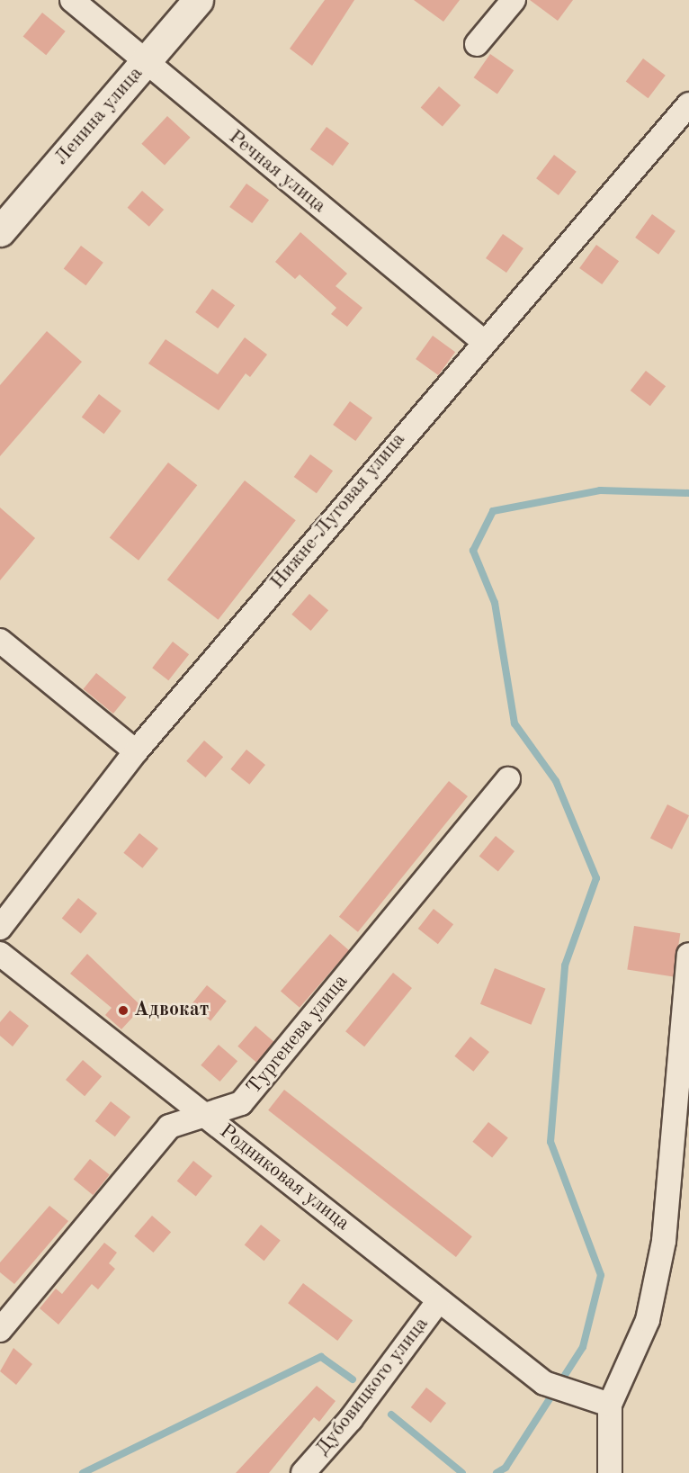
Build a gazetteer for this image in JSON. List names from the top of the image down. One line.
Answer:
{"streets":{"main road":["Ленина улица"],"street":["Речная улица","Нижне-Луговая улица","Тургенева улица","Родниковая улица","Дубовицкого улица"]},"crossings":[["Ленина улица","Речная улица"],["Речная улица","Нижне-Луговая улица"],["Тургенева улица","Родниковая улица"],["Родниковая улица","Дубовицкого улица"]],"places":["Адвокат"]}
